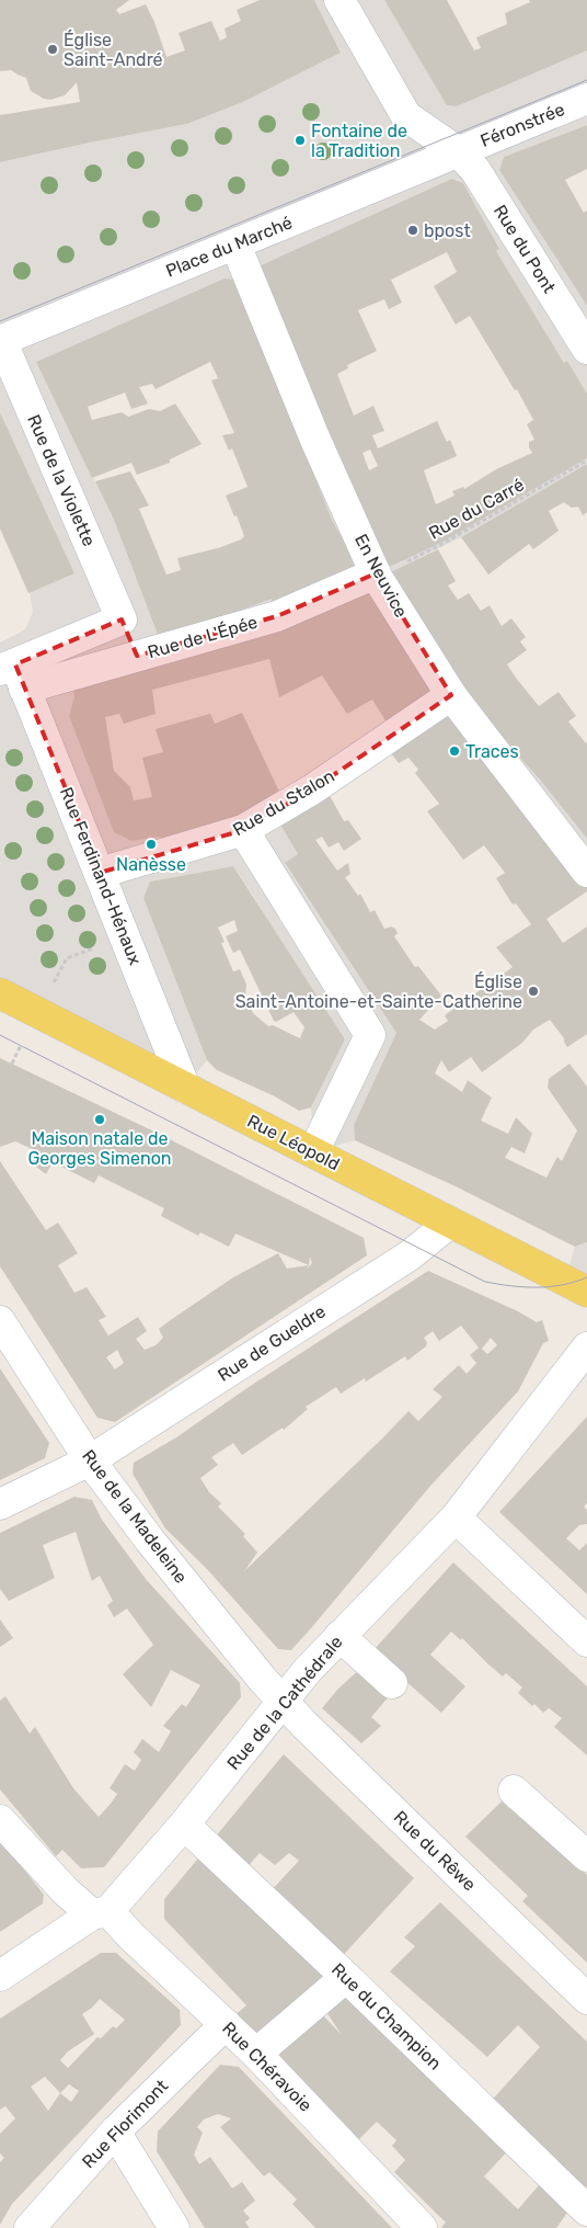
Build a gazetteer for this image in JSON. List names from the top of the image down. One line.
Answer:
{"streets":{"main road":["Rue Léopold"],"street":["Féronstrée","Place du Marché","Rue du Pont","Rue de la Violette","En Neuvice","Rue de L'Épée","Rue du Stalon","Rue Ferdinand-Hénaux","Rue de Gueldre","Rue de la Madeleine","Rue de la Cathédrale","Rue du Rêwe","Rue du Champion","Rue Chéravoie","Rue Florimont"],"path":["Rue du Carré"]},"crossings":[["Féronstrée","Place du Marché"],["Féronstrée","Rue du Pont"],["Place du Marché","Rue du Pont"],["Place du Marché","Rue de la Violette"],["Place du Marché","En Neuvice"],["Rue de la Violette","Rue de L'Épée"],["Rue du Carré","En Neuvice"],["Rue du Carré","Rue de L'Épée"],["En Neuvice","Rue de L'Épée"],["En Neuvice","Rue du Stalon"],["Rue de L'Épée","Rue Ferdinand-Hénaux"],["Rue du Stalon","Rue Ferdinand-Hénaux"],["Rue Ferdinand-Hénaux","Rue Léopold"],["Rue Léopold","Rue de Gueldre"],["Rue de Gueldre","Rue de la Madeleine"],["Rue de la Madeleine","Rue de la Cathédrale"],["Rue de la Madeleine","Rue du Rêwe"],["Rue de la Cathédrale","Rue du Rêwe"],["Rue de la Cathédrale","Rue du Champion"],["Rue de la Cathédrale","Rue Chéravoie"],["Rue Chéravoie","Rue Florimont"]],"places":["Église Saint-André","Fontaine de la Tradition","bpost","Traces","Nanèsse","Église Saint-Antoine-et-Sainte-Catherine","Maison natale de Georges Simenon"]}
